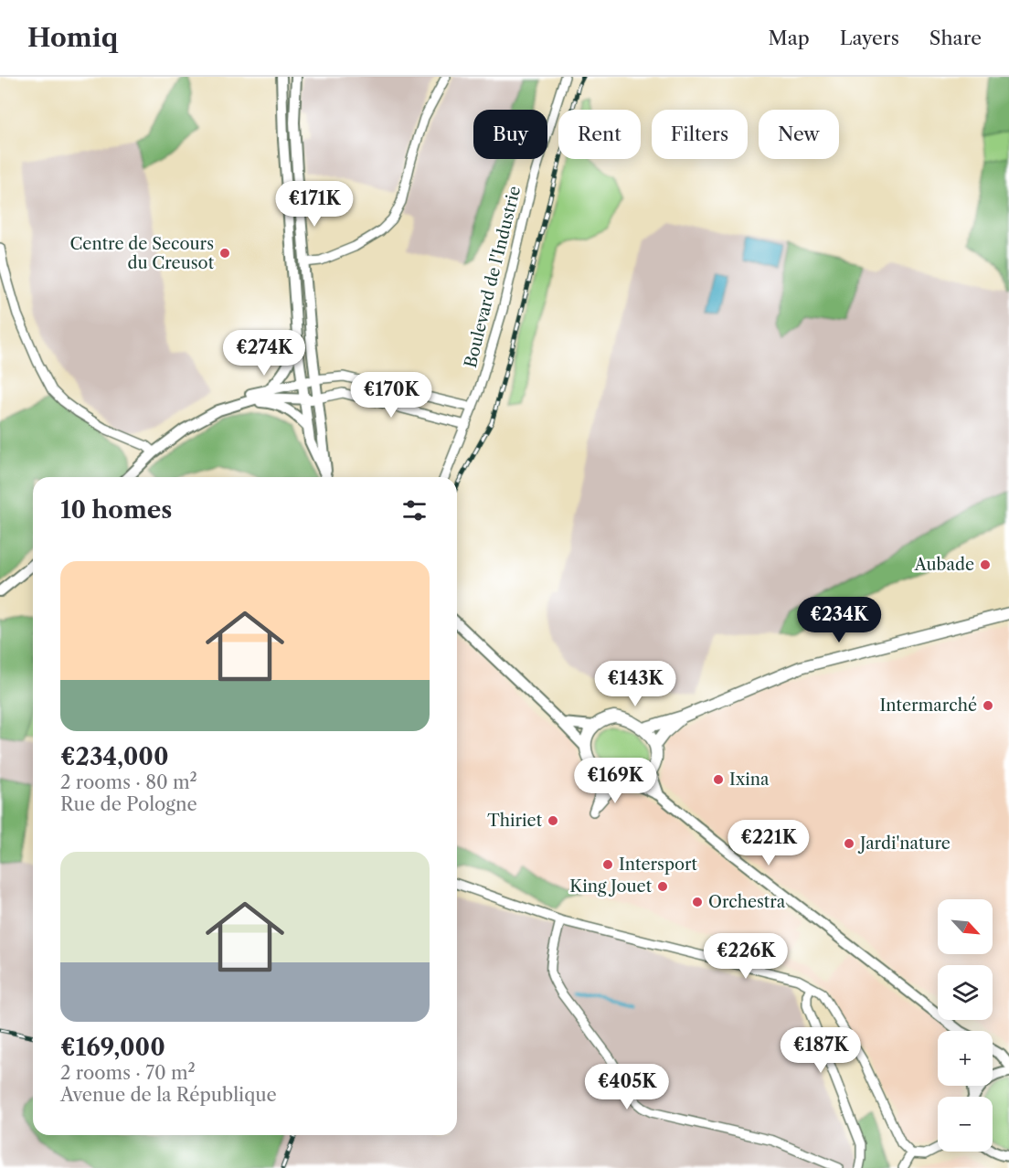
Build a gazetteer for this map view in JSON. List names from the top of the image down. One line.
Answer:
{"streets":{"street":["Boulevard de l'Industrie"]},"places":["Centre de Secours du Creusot","Aubade","Intermarché","Ixina","Thiriet","Jardi'nature","Intersport","King Jouet","Orchestra"],"north":"bottom right","page":{"header":"Homiq","nav":["Map","Layers","Share"],"chip":["Buy","Rent","Filters","New"],"price":["€171K","€274K","€170K","€234K","€143K","€169K","€221K","€226K","€187K","€405K"],"heading":"10 homes","list":[{"name":"€234,000","note":"2 rooms · 80 m² · Rue de Pologne"},{"name":"€169,000","note":"2 rooms · 70 m² · Avenue de la République"}],"map_buttons":["+","−"]}}
